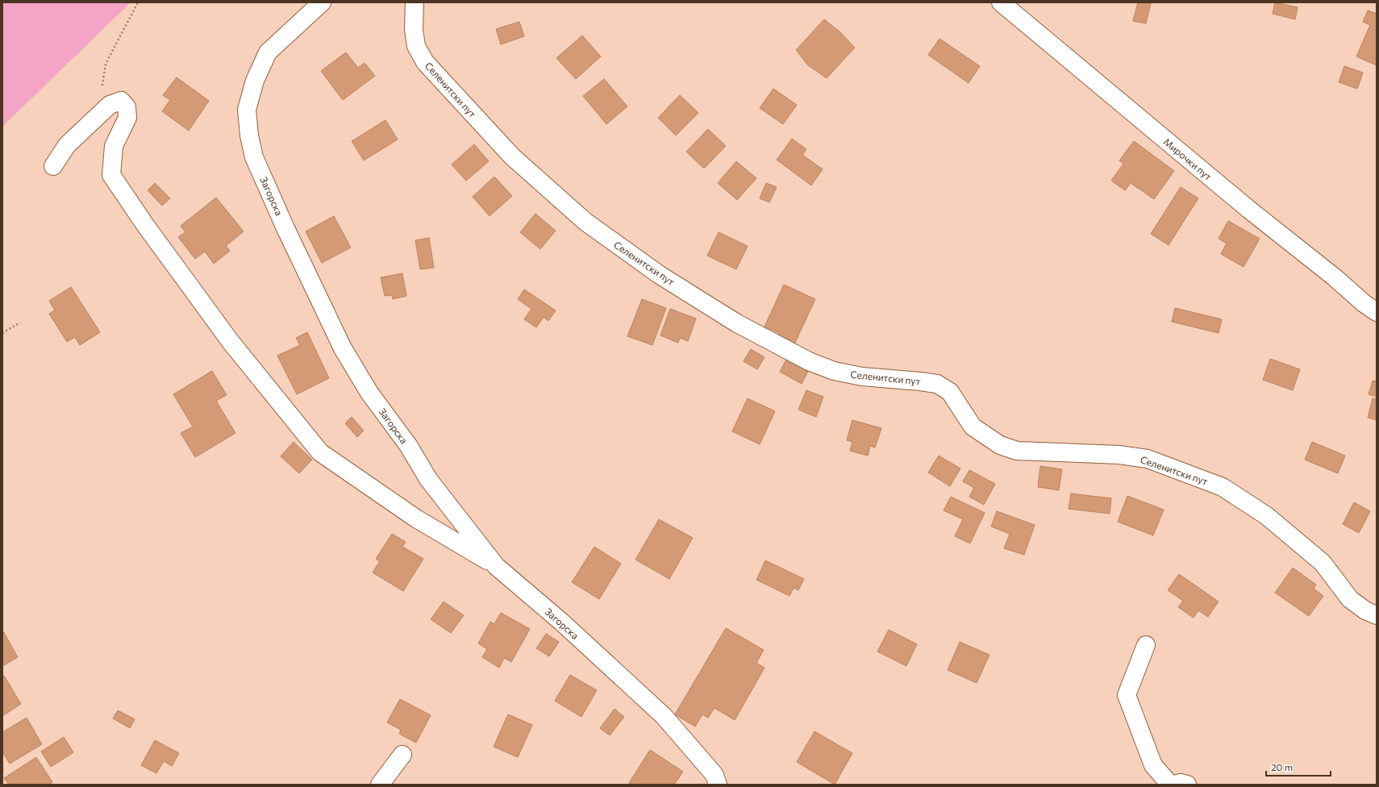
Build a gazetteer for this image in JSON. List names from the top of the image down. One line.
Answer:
{"streets":{"street":["Селенитски пут","Мирочки пут","Загорска"]},"scale_bar":"20 m"}
